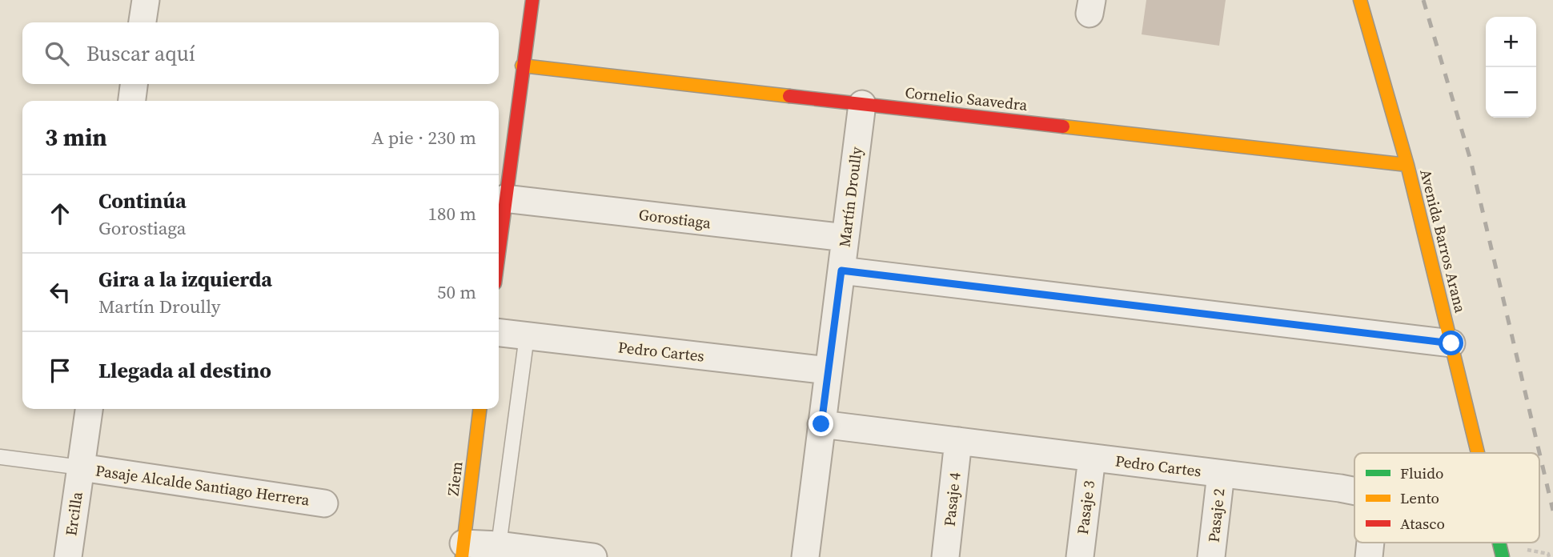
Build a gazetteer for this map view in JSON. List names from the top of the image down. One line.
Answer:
{"streets":{"street":["Cornelio Saavedra","Martín Droully","Gorostiaga","Avenida Barros Arana","Pedro Cartes","Ziem","Pasaje Alcalde Santiago Herrera","Pasaje 4","Pasaje 3","Ercilla","Pasaje 2"]},"crossings":[["Cornelio Saavedra","Martín Droully"],["Cornelio Saavedra","Avenida Barros Arana"],["Martín Droully","Gorostiaga"],["Martín Droully","Pedro Cartes"],["Pedro Cartes","Pasaje 4"],["Pedro Cartes","Pasaje 3"],["Pedro Cartes","Pasaje 2"],["Pasaje Alcalde Santiago Herrera","Ercilla"]],"legend":["Fluido","Lento","Atasco"],"page":{"map_buttons":["+","−"],"search":"Buscar aquí","heading":["3 min","A pie · 230 m"],"list":[["Continúa","Gorostiaga","180 m"],["Gira a la izquierda","Martín Droully","50 m"],"Llegada al destino"]}}
